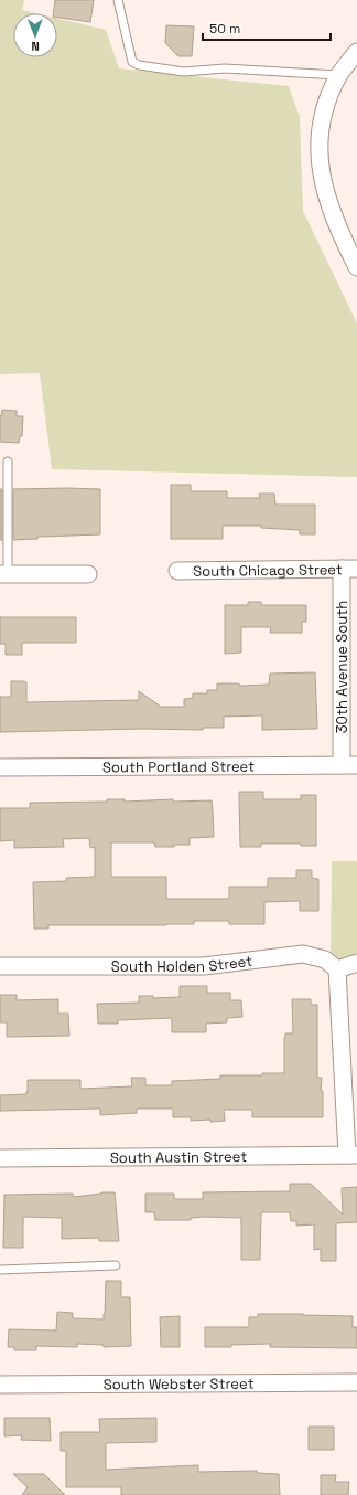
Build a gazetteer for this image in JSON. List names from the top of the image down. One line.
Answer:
{"streets":{"street":["South Chicago Street","30th Avenue South","South Portland Street","South Holden Street","South Austin Street","South Webster Street"]},"crossings":[["South Chicago Street","30th Avenue South"],["30th Avenue South","South Portland Street"]],"scale_bar":"50 m","north":"bottom"}
